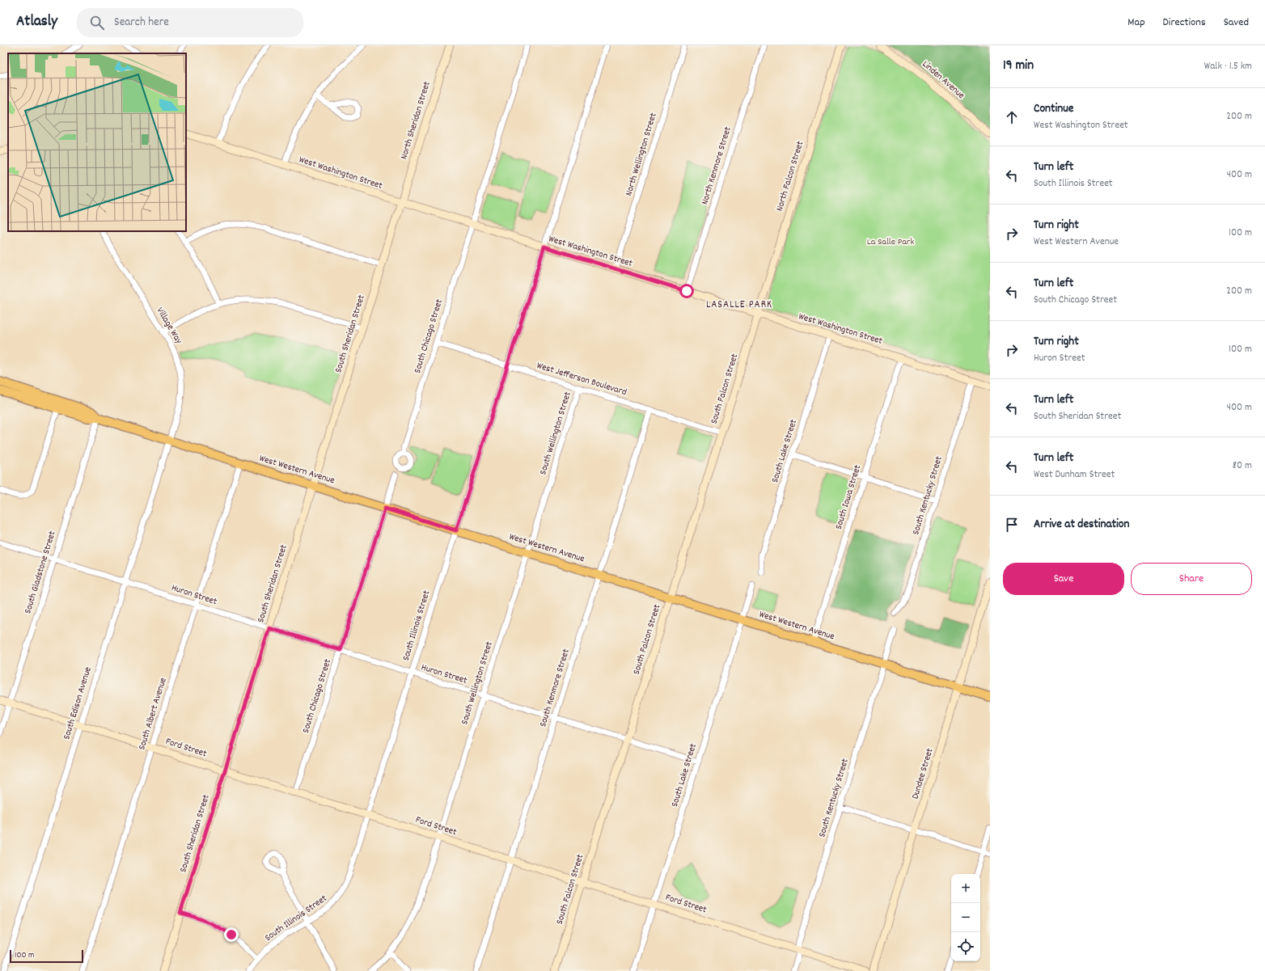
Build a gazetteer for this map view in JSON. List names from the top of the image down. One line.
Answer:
{"streets":{"main road":["West Western Avenue"],"street":["Linden Avenue","North Sheridan Street","North Wellington Street","North Kenmore Street","West Washington Street","North Falcon Street","Village Way","South Sheridan Street","South Chicago Street","West Jefferson Boulevard","South Falcon Street","South Wellington Street","South Lake Street","South Kentucky Street","South Iowa Street","South Gladstone Street","Huron Street","South Illinois Street","South Kenmore Street","South Edison Avenue","South Albert Avenue","Ford Street","Dundee Street"]},"crossings":[["North Sheridan Street","West Washington Street"],["North Sheridan Street","South Sheridan Street"],["North Wellington Street","West Washington Street"],["North Kenmore Street","West Washington Street"],["West Washington Street","North Falcon Street"],["West Washington Street","South Sheridan Street"],["West Washington Street","South Chicago Street"],["West Washington Street","South Falcon Street"],["West Washington Street","South Lake Street"],["West Washington Street","South Kentucky Street"],["West Washington Street","South Iowa Street"],["West Washington Street","South Illinois Street"],["North Falcon Street","South Falcon Street"],["Village Way","West Western Avenue"],["Village Way","South Edison Avenue"],["South Sheridan Street","West Western Avenue"],["South Sheridan Street","Huron Street"],["South Sheridan Street","Ford Street"],["South Chicago Street","West Jefferson Boulevard"],["South Chicago Street","West Western Avenue"],["South Chicago Street","Huron Street"],["South Chicago Street","Ford Street"],["West Jefferson Boulevard","South Falcon Street"],["West Jefferson Boulevard","South Wellington Street"],["West Jefferson Boulevard","South Illinois Street"],["West Jefferson Boulevard","South Kenmore Street"],["South Falcon Street","West Western Avenue"],["South Falcon Street","Huron Street"],["South Falcon Street","Ford Street"],["South Wellington Street","West Western Avenue"],["South Wellington Street","Huron Street"],["South Wellington Street","Ford Street"],["South Lake Street","West Western Avenue"],["South Lake Street","Huron Street"],["South Lake Street","Ford Street"],["West Western Avenue","South Kentucky Street"],["West Western Avenue","South Iowa Street"],["West Western Avenue","South Gladstone Street"],["West Western Avenue","South Illinois Street"],["West Western Avenue","South Kenmore Street"],["West Western Avenue","South Edison Avenue"],["West Western Avenue","South Albert Avenue"],["West Western Avenue","Dundee Street"],["South Kentucky Street","Ford Street"],["South Gladstone Street","Huron Street"],["South Gladstone Street","Ford Street"],["Huron Street","South Illinois Street"],["Huron Street","South Kenmore Street"],["Huron Street","South Edison Avenue"],["Huron Street","South Albert Avenue"],["South Illinois Street","Ford Street"],["South Kenmore Street","Ford Street"],["South Edison Avenue","Ford Street"],["South Albert Avenue","Ford Street"]],"districts":["LASALLE PARK"],"parks":["La Salle Park"],"scale_bar":"100 m","page":{"header":"Atlasly","search":"Search here","nav":["Map","Directions","Saved"],"heading":["19 min","Walk · 1.5 km"],"list":[["Continue","West Washington Street","200 m"],["Turn left","South Illinois Street","400 m"],["Turn right","West Western Avenue","100 m"],["Turn left","South Chicago Street","200 m"],["Turn right","Huron Street","100 m"],["Turn left","South Sheridan Street","400 m"],["Turn left","West Dunham Street","80 m"],"Arrive at destination"],"buttons":["Save","Share"],"map_buttons":["+","−"],"scale":"100 m"}}
